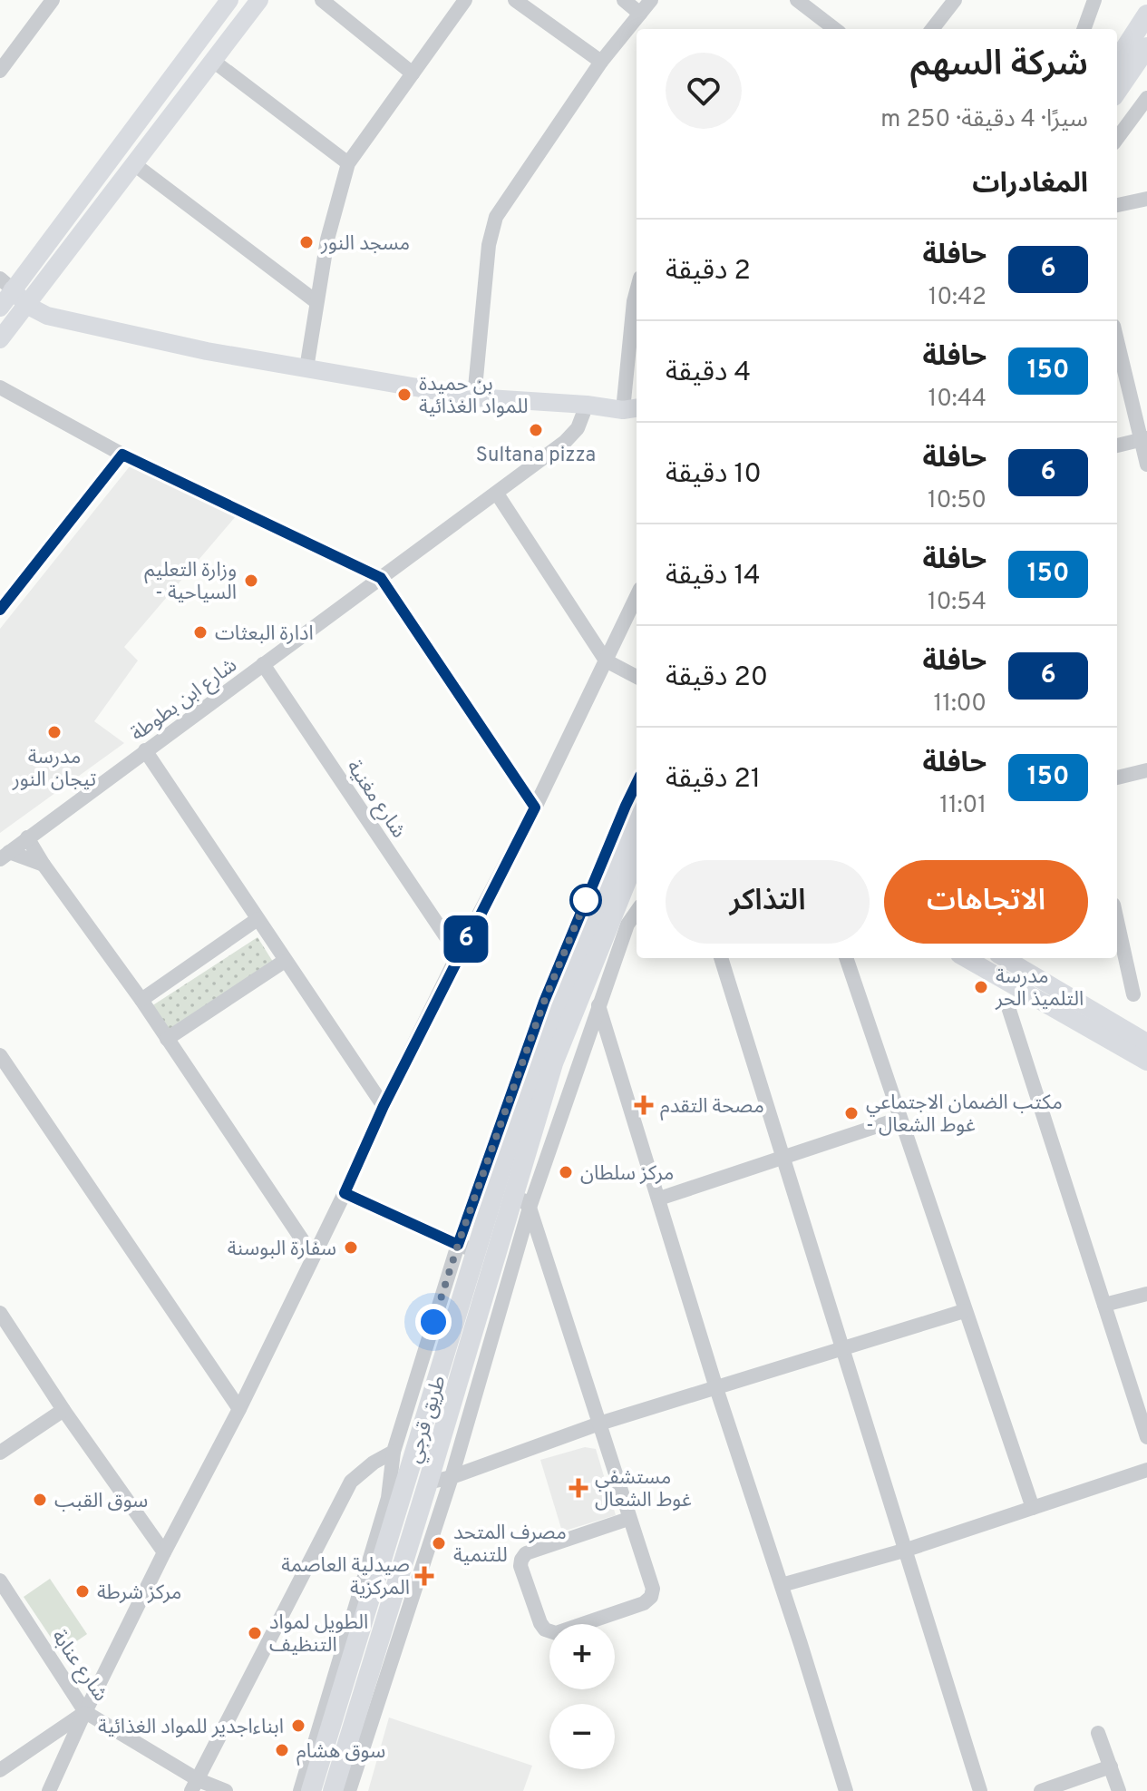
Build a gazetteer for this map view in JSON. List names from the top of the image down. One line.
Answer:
{"streets":{"highway":["طريق قرجي"],"street":["شارع ابن بطوطة","شارع مغنية","شارع عنابة"]},"crossings":[["شارع ابن بطوطة","شارع مغنية"]],"places":{"other":["مسجد النور","بن حميدة للمواد الغذائية","Sultana pizza","وزارة التعليم - السياحية","ادارة البعثات","مدرسة تيجان النور","مدرسة التلميذ الحر","مكتب الضمان الاجتماعي - غوط الشعال","مركز سلطان","سفارة البوسنة","سوق القبب","مصرف المتحد للتنمية","مركز شرطة","الطويل لمواد التنظيف","ابناءاجدير للمواد الغذائية","سوق هشام"],"health":["مصحة التقدم","مستشفي غوط الشعال","صيدلية العاصمة المركزية"]},"lines":["bus line 6"],"page":{"on_map":"6","heading":[["شركة السهم","سيرًا · 4 دقيقة · 250 m"],"المغادرات"],"list":[{"mark":"6","name":"حافلة","note":"10:42","value":"2 دقيقة"},{"mark":"150","name":"حافلة","note":"10:44","value":"4 دقيقة"},{"mark":"6","name":"حافلة","note":"10:50","value":"10 دقيقة"},{"mark":"150","name":"حافلة","note":"10:54","value":"14 دقيقة"},{"mark":"6","name":"حافلة","note":"11:00","value":"20 دقيقة"},{"mark":"150","name":"حافلة","note":"11:01","value":"21 دقيقة"}],"buttons":["الاتجاهات","التذاكر"],"map_buttons":["+","−"]}}
